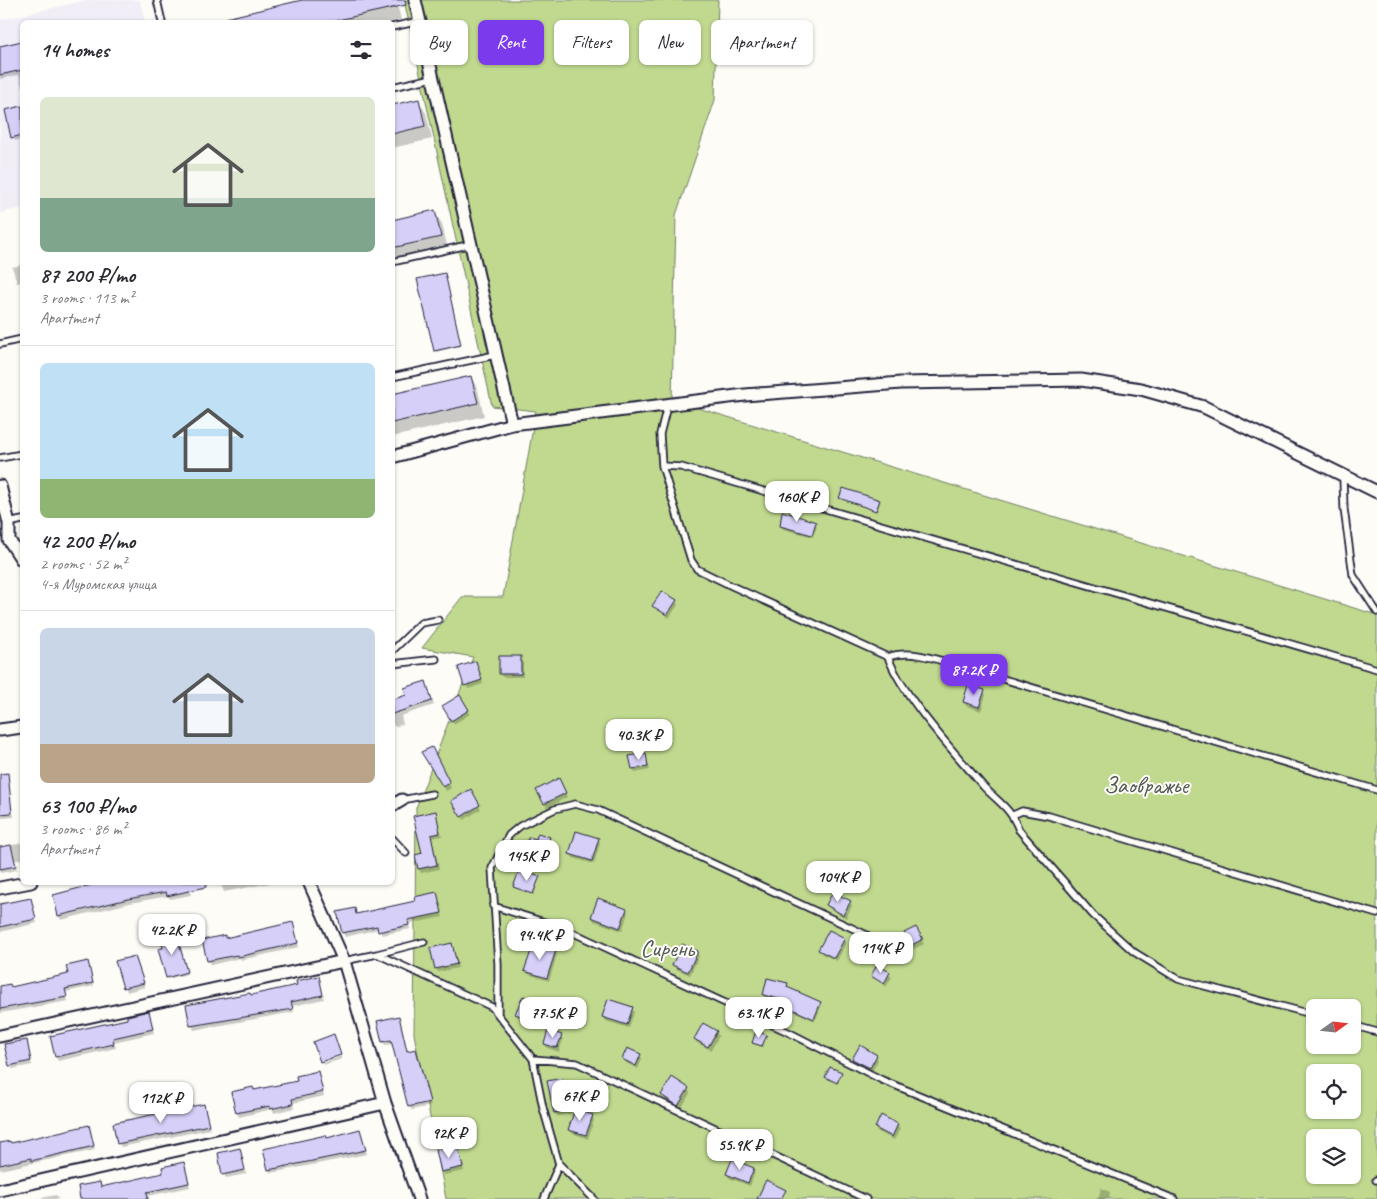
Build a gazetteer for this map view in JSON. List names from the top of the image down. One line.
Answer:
{"parks":["Заовражье","Сирень"],"north":"right","page":{"chip":["Buy","Rent","Filters","New","Apartment"],"heading":"14 homes","list":[{"name":"87 200 ₽/mo","note":"3 rooms · 113 m² · Apartment"},{"name":"42 200 ₽/mo","note":"2 rooms · 52 m² · 4-я Муромская улица"},{"name":"63 100 ₽/mo","note":"3 rooms · 86 m² · Apartment"}],"price":["160K ₽","87.2K ₽","40.3K ₽","145K ₽","104K ₽","42.2K ₽","94.4K ₽","114K ₽","77.5K ₽","63.1K ₽","67K ₽","112K ₽","92K ₽","55.9K ₽"]}}
